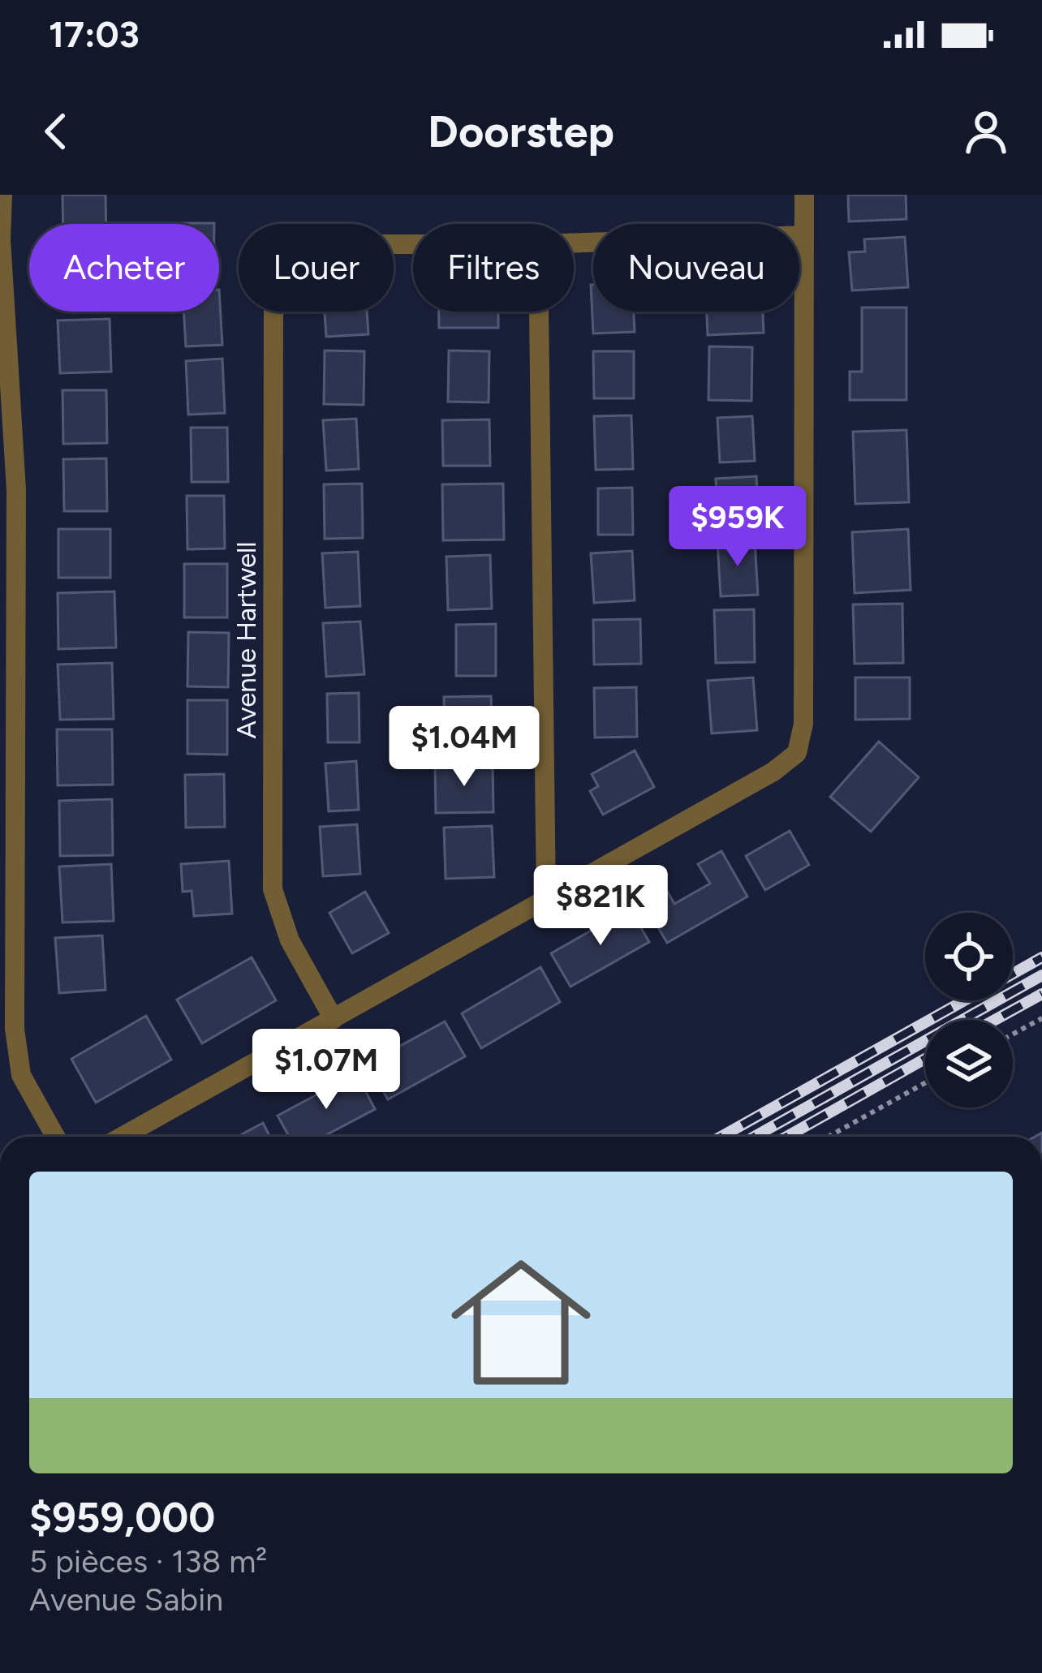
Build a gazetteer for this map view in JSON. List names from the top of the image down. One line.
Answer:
{"streets":{"street":["Avenue Hartwell"]},"page":{"status":"17:03","header":"Doorstep","chip":["Acheter","Louer","Filtres","Nouveau"],"price":["$959K","$1.04M","$821K","$1.07M"],"list":[{"name":"$959,000","note":"5 pièces · 138 m² · Avenue Sabin"}]}}
